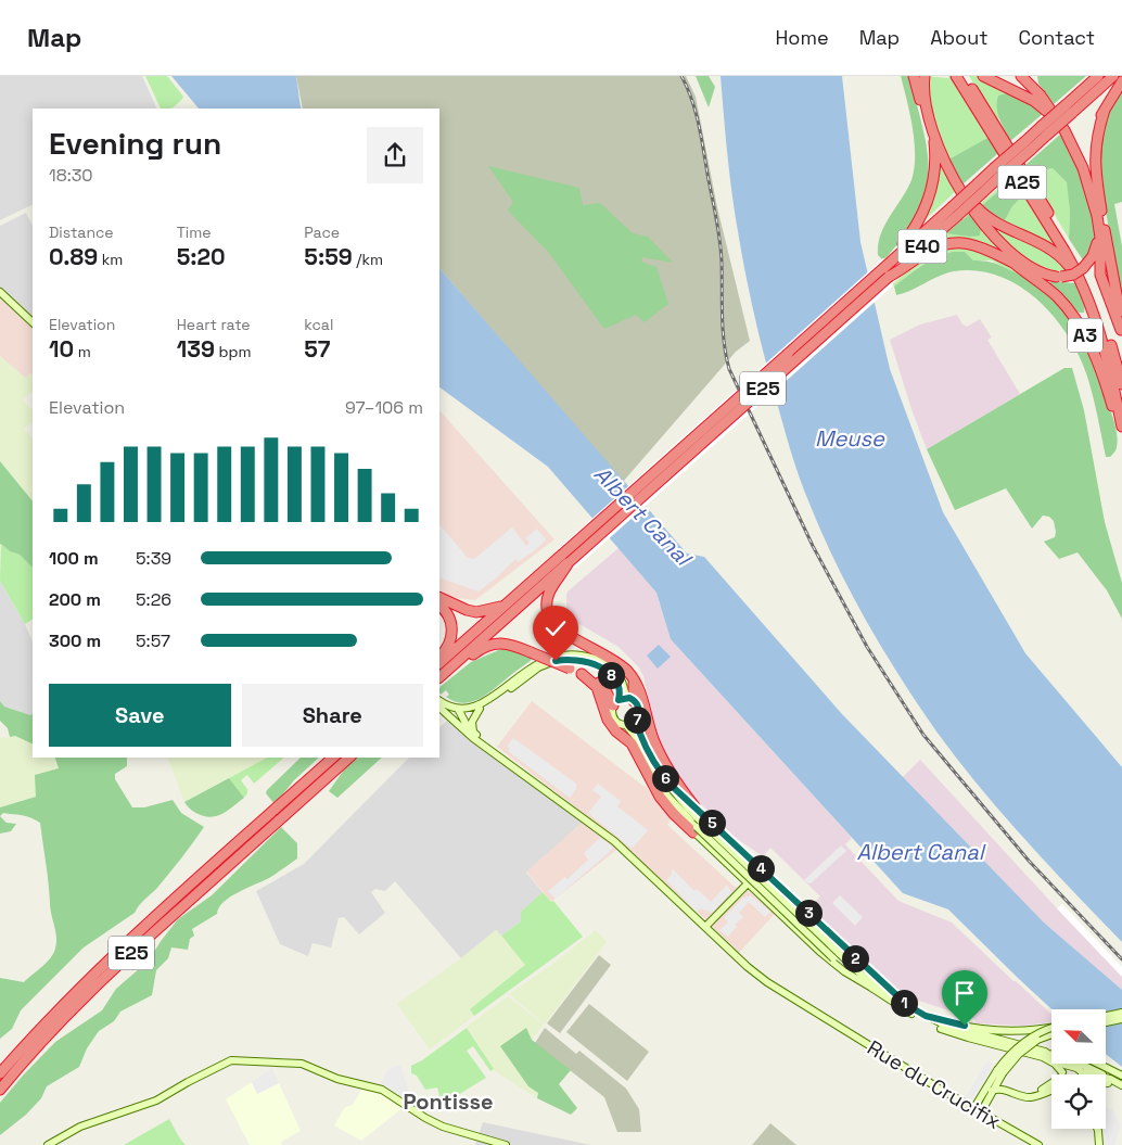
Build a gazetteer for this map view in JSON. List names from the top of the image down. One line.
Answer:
{"streets":{"highway":["A25","E40","A3","E25"],"main road":["Rue du Crucifix"]},"crossings":[["A25","A3"],["E40","A3"],["E40","E25"],["A3","E25"]],"districts":["Pontisse"],"water":["Meuse","Albert Canal"],"north":"top left","page":{"header":"Map","nav":["Home","Map","About","Contact"],"heading":["Evening run","18:30"],"stats":[["Distance","0.89 km"],["Time","5:20"],["Pace","5:59 /km"],["Elevation","10 m"],["Heart rate","139 bpm"],["kcal","57"]],"chart":["Elevation","97–106 m"],"list":[{"name":"100 m","note":"5:39"},{"name":"200 m","note":"5:26"},{"name":"300 m","note":"5:57"}],"pins":["8","7","6","5","4","3","2","1"],"buttons":["Save","Share"]}}
